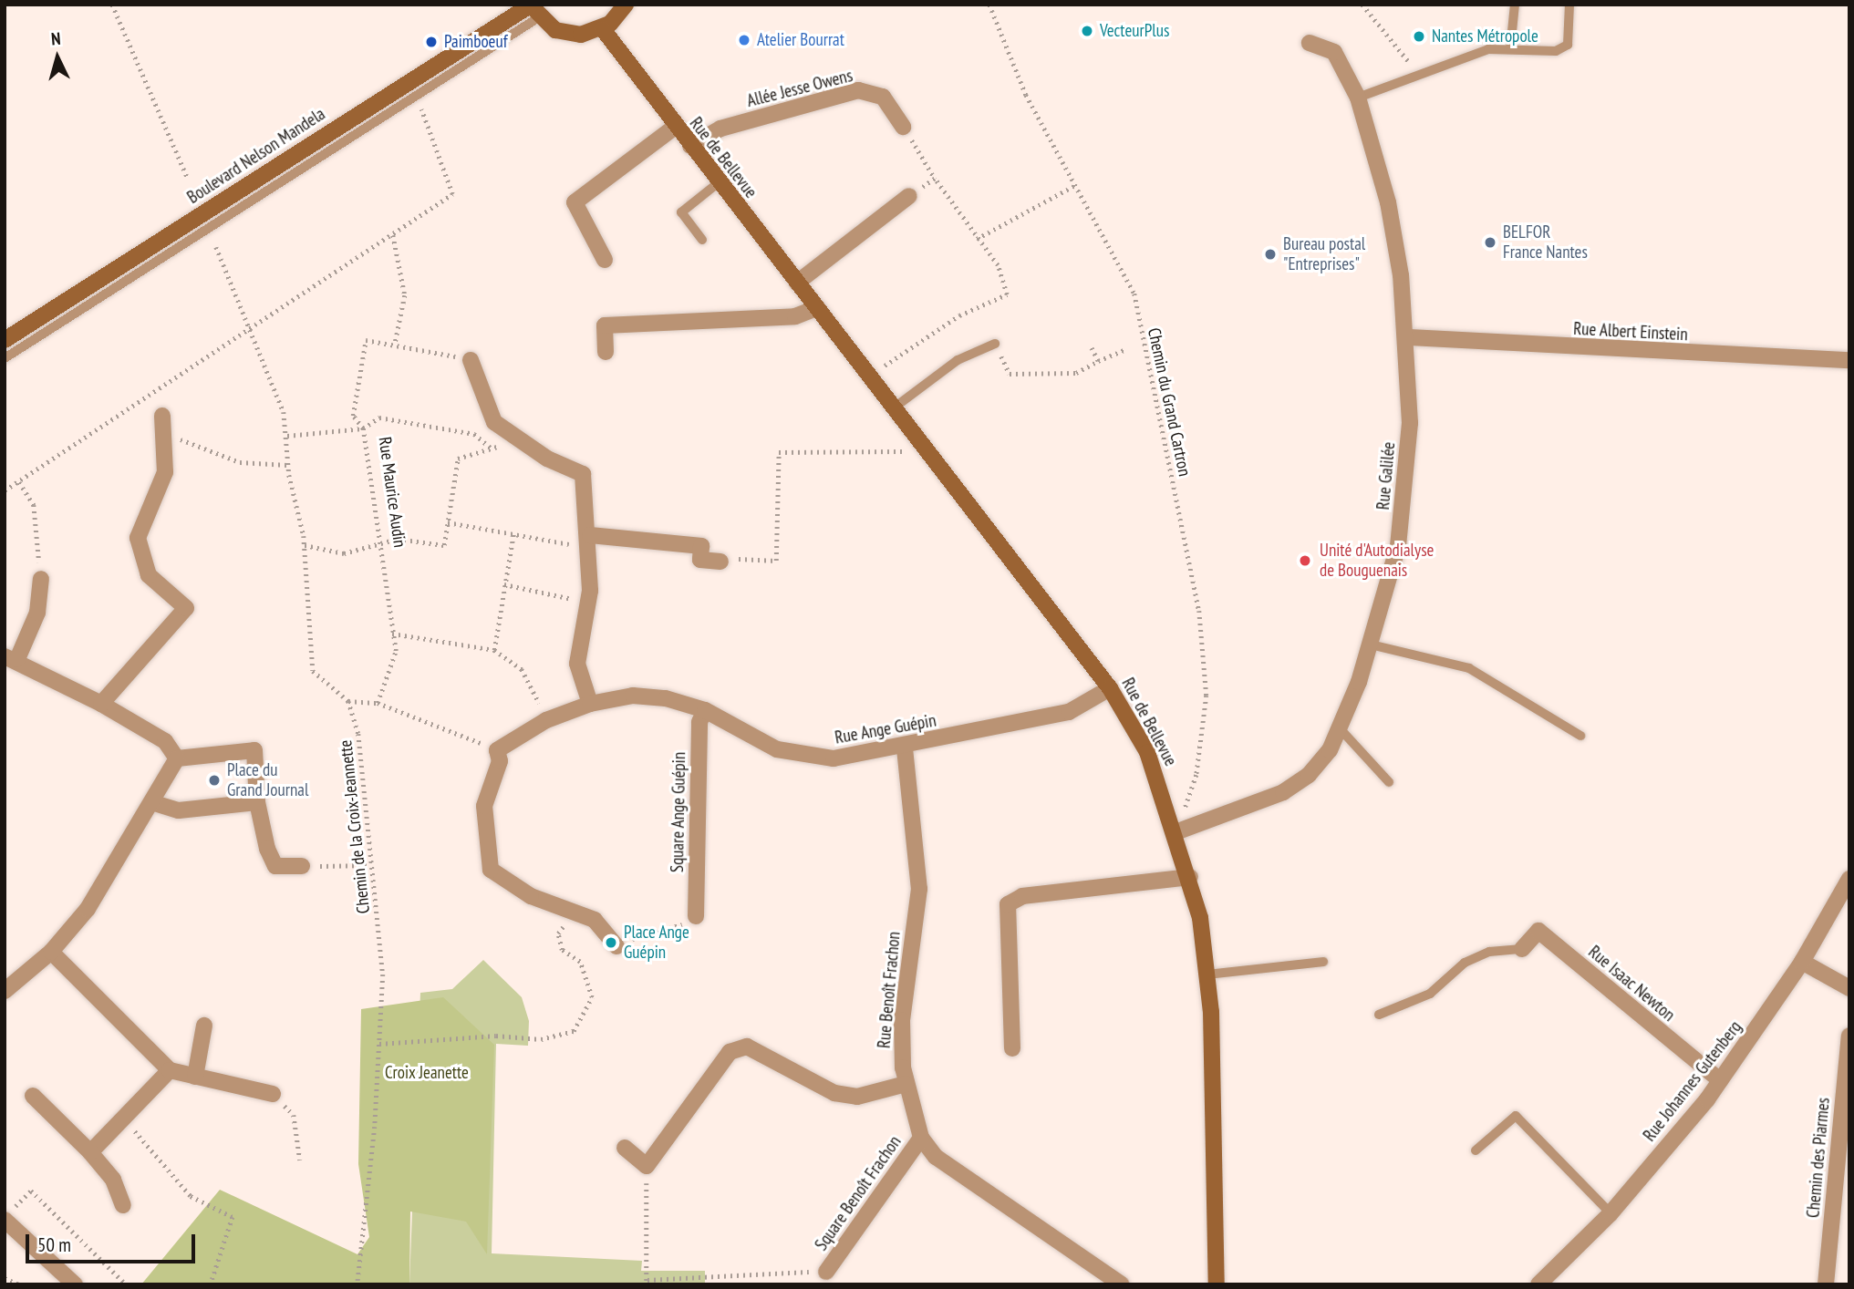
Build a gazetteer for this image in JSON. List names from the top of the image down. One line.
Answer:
{"streets":{"street":["Allée Jesse Owens","Boulevard Nelson Mandela","Rue de Bellevue","Rue Albert Einstein","Rue Galilée","Rue Ange Guépin","Square Ange Guépin","Rue Isaac Newton","Rue Benoît Frachon","Rue Johannes Gutenberg","Chemin des Piarmes","Square Benoît Frachon"],"path":["Chemin du Grand Cartron","Rue Maurice Audin","Chemin de la Croix-Jeannette"]},"crossings":[["Allée Jesse Owens","Rue de Bellevue"],["Rue de Bellevue","Chemin du Grand Cartron"],["Rue de Bellevue","Rue Galilée"],["Rue de Bellevue","Rue Ange Guépin"],["Rue Albert Einstein","Rue Galilée"],["Chemin du Grand Cartron","Rue Galilée"],["Rue Ange Guépin","Square Ange Guépin"],["Rue Ange Guépin","Rue Benoît Frachon"],["Rue Isaac Newton","Rue Johannes Gutenberg"],["Rue Benoît Frachon","Square Benoît Frachon"]],"parks":["Croix Jeanette"],"places":["VecteurPlus","Nantes Métropole","Atelier Bourrat","Paimboeuf","BELFOR France Nantes","Bureau postal \"Entreprises\"","Unité d'Autodialyse de Bouguenais","Place du Grand Journal","Place Ange Guépin"],"scale_bar":"50 m","north":"top"}
